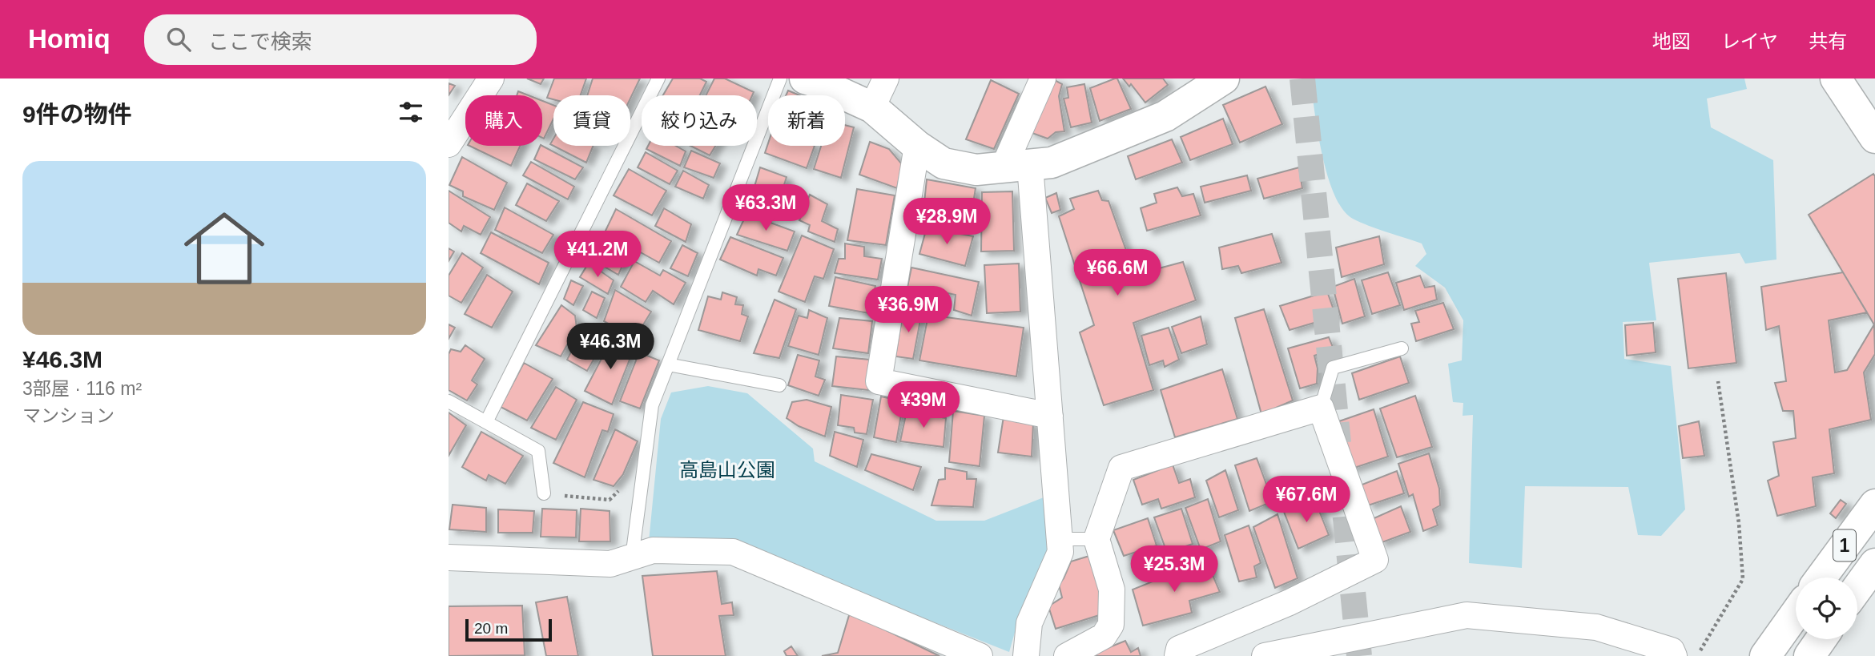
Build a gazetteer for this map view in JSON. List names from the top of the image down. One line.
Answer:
{"streets":{"main road":["1"]},"parks":["高島山公園"],"scale_bar":"20 m","page":{"header":"Homiq","search":"ここで検索","nav":["地図","レイヤ","共有"],"heading":"9件の物件","chip":["購入","賃貸","絞り込み","新着"],"list":[{"name":"¥46.3M","note":"3部屋 · 116 m² · マンション"}],"price":["¥63.3M","¥28.9M","¥41.2M","¥66.6M","¥36.9M","¥46.3M","¥39M","¥67.6M","¥25.3M"],"scale":"20 m"}}
